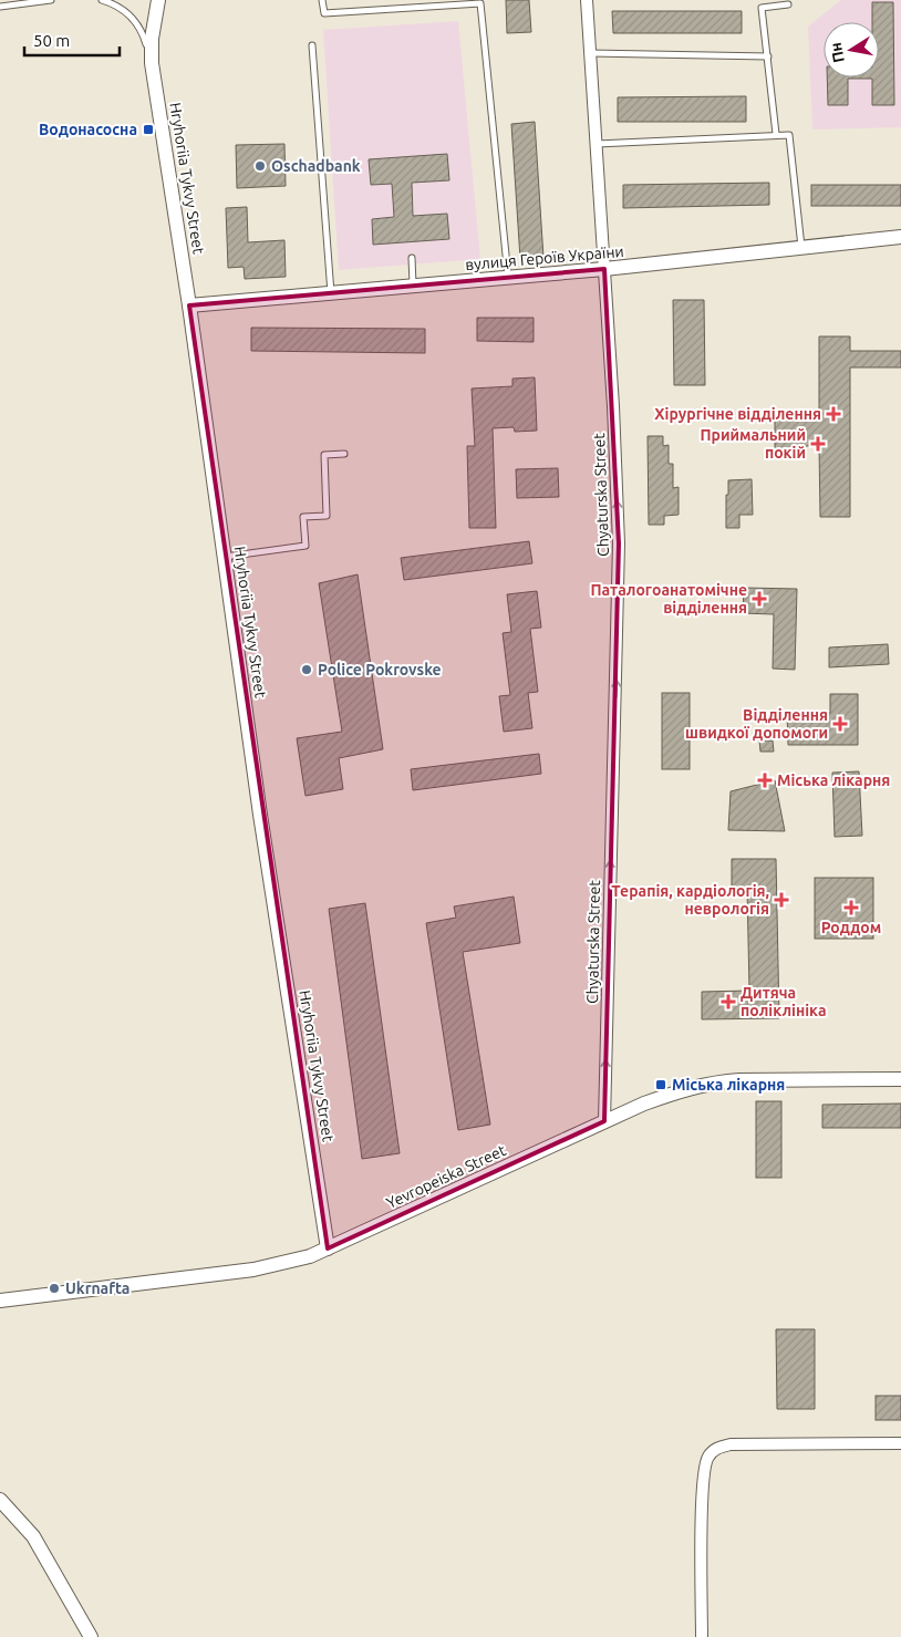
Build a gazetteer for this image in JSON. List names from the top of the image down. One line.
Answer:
{"streets":{"street":["Hryhoriia Tykvy Street","вулиця Героїв України","Chyaturska Street","Yevropeiska Street"]},"crossings":[["Hryhoriia Tykvy Street","вулиця Героїв України"],["Hryhoriia Tykvy Street","Yevropeiska Street"],["вулиця Героїв України","Chyaturska Street"],["Chyaturska Street","Yevropeiska Street"]],"one_way":["Chyaturska Street"],"places":{"transit":["Водонасосна","Міська лікарня"],"other":["Oschadbank","Police Pokrovske","Ukrnafta"],"health":["Хірургічне відділення","Приймальний покій","Паталогоанатомічне відділення","Відділення швидкої допомоги","Мiська лiкарня","Терапія, кардіологія, неврологія","Роддом","Дитяча поліклініка"]},"scale_bar":"50 m","north":"left"}
